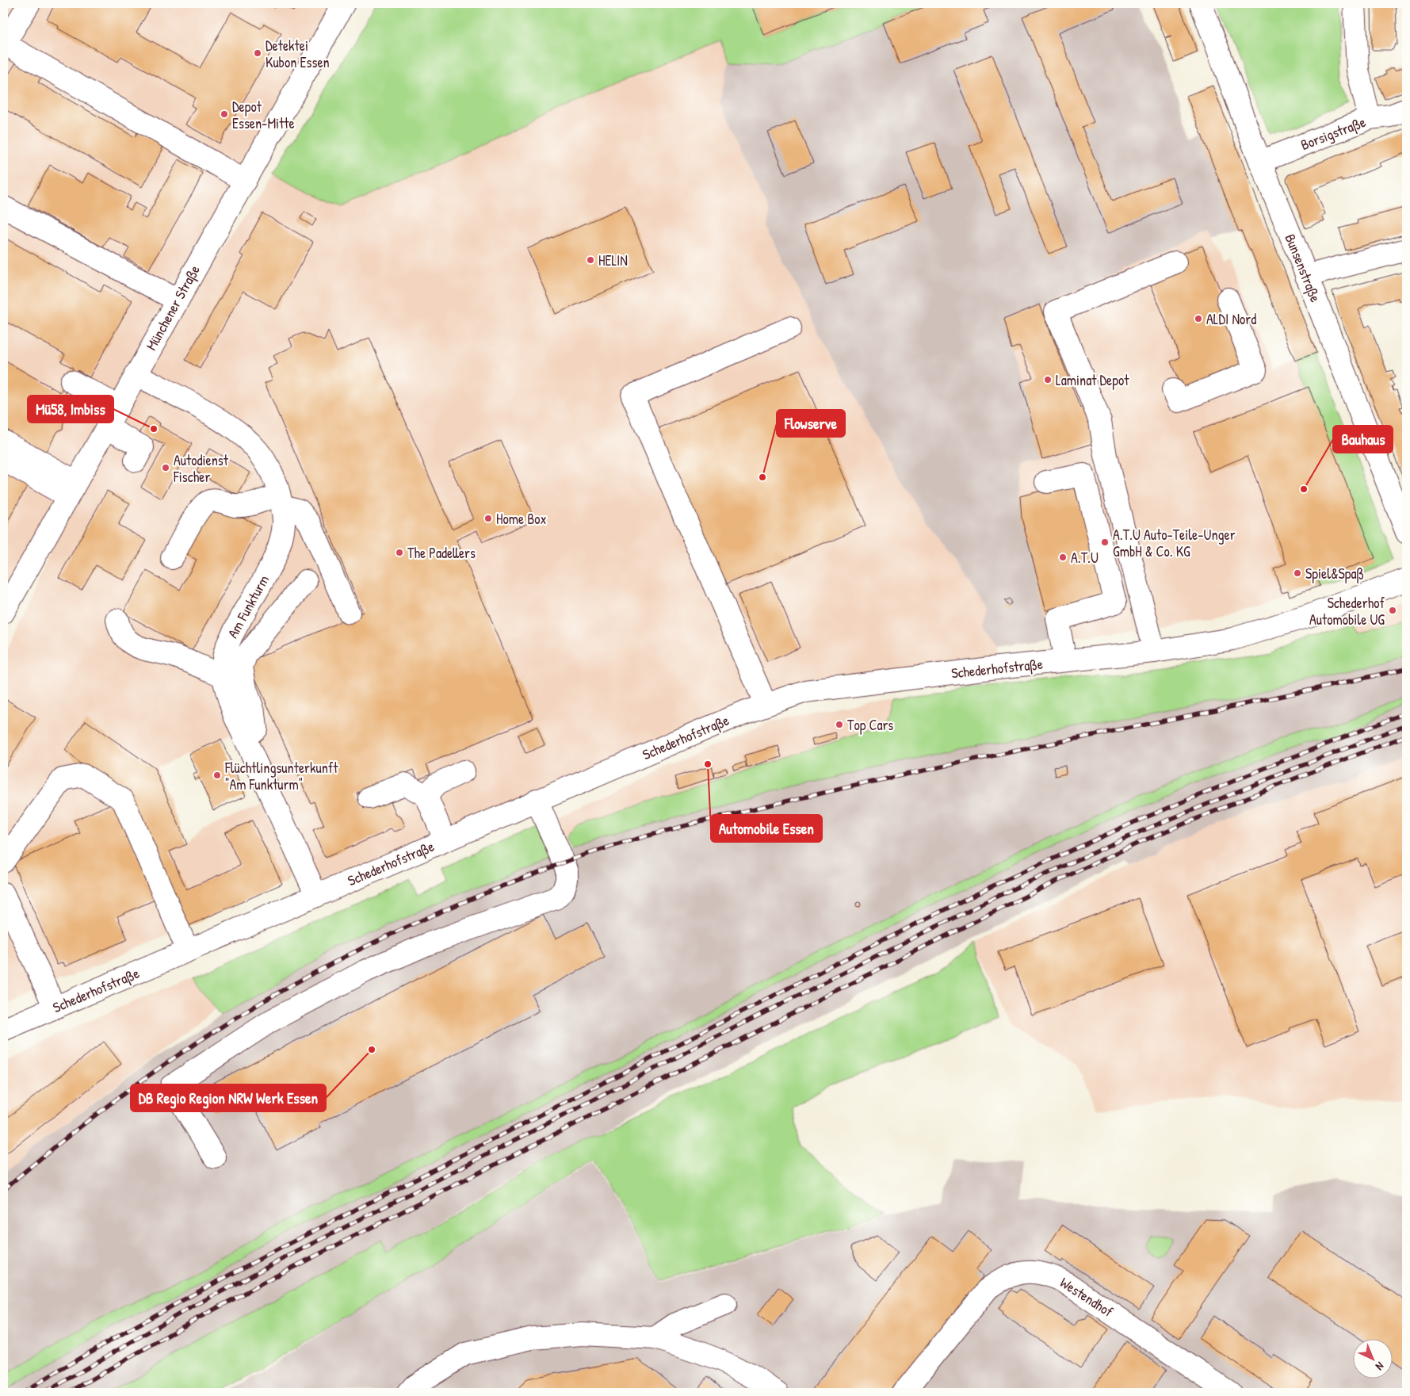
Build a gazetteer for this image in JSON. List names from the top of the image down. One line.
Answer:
{"streets":{"street":["Borsigstraße","Bunsenstraße","Münchener Straße","Am Funkturm","Schederhofstraße","Westendhof"]},"crossings":[["Borsigstraße","Bunsenstraße"],["Münchener Straße","Am Funkturm"],["Am Funkturm","Schederhofstraße"]],"places":["Detektei Kubon Essen","Depot Essen-Mitte","HELIN","ALDI Nord","Laminat Depot","Mü58, Imbiss","Autodienst Fischer","Flowserve","Bauhaus","Home Box","A.T.U Auto-Teile-Unger GmbH & Co. KG","The Padellers","A.T.U","Spiel&Spaß","Schederhof Automobile UG","Top Cars","Automobile Essen","Flüchtlingsunterkunft \"Am Funkturm\"","DB Regio Region NRW Werk Essen"],"north":"bottom right"}
